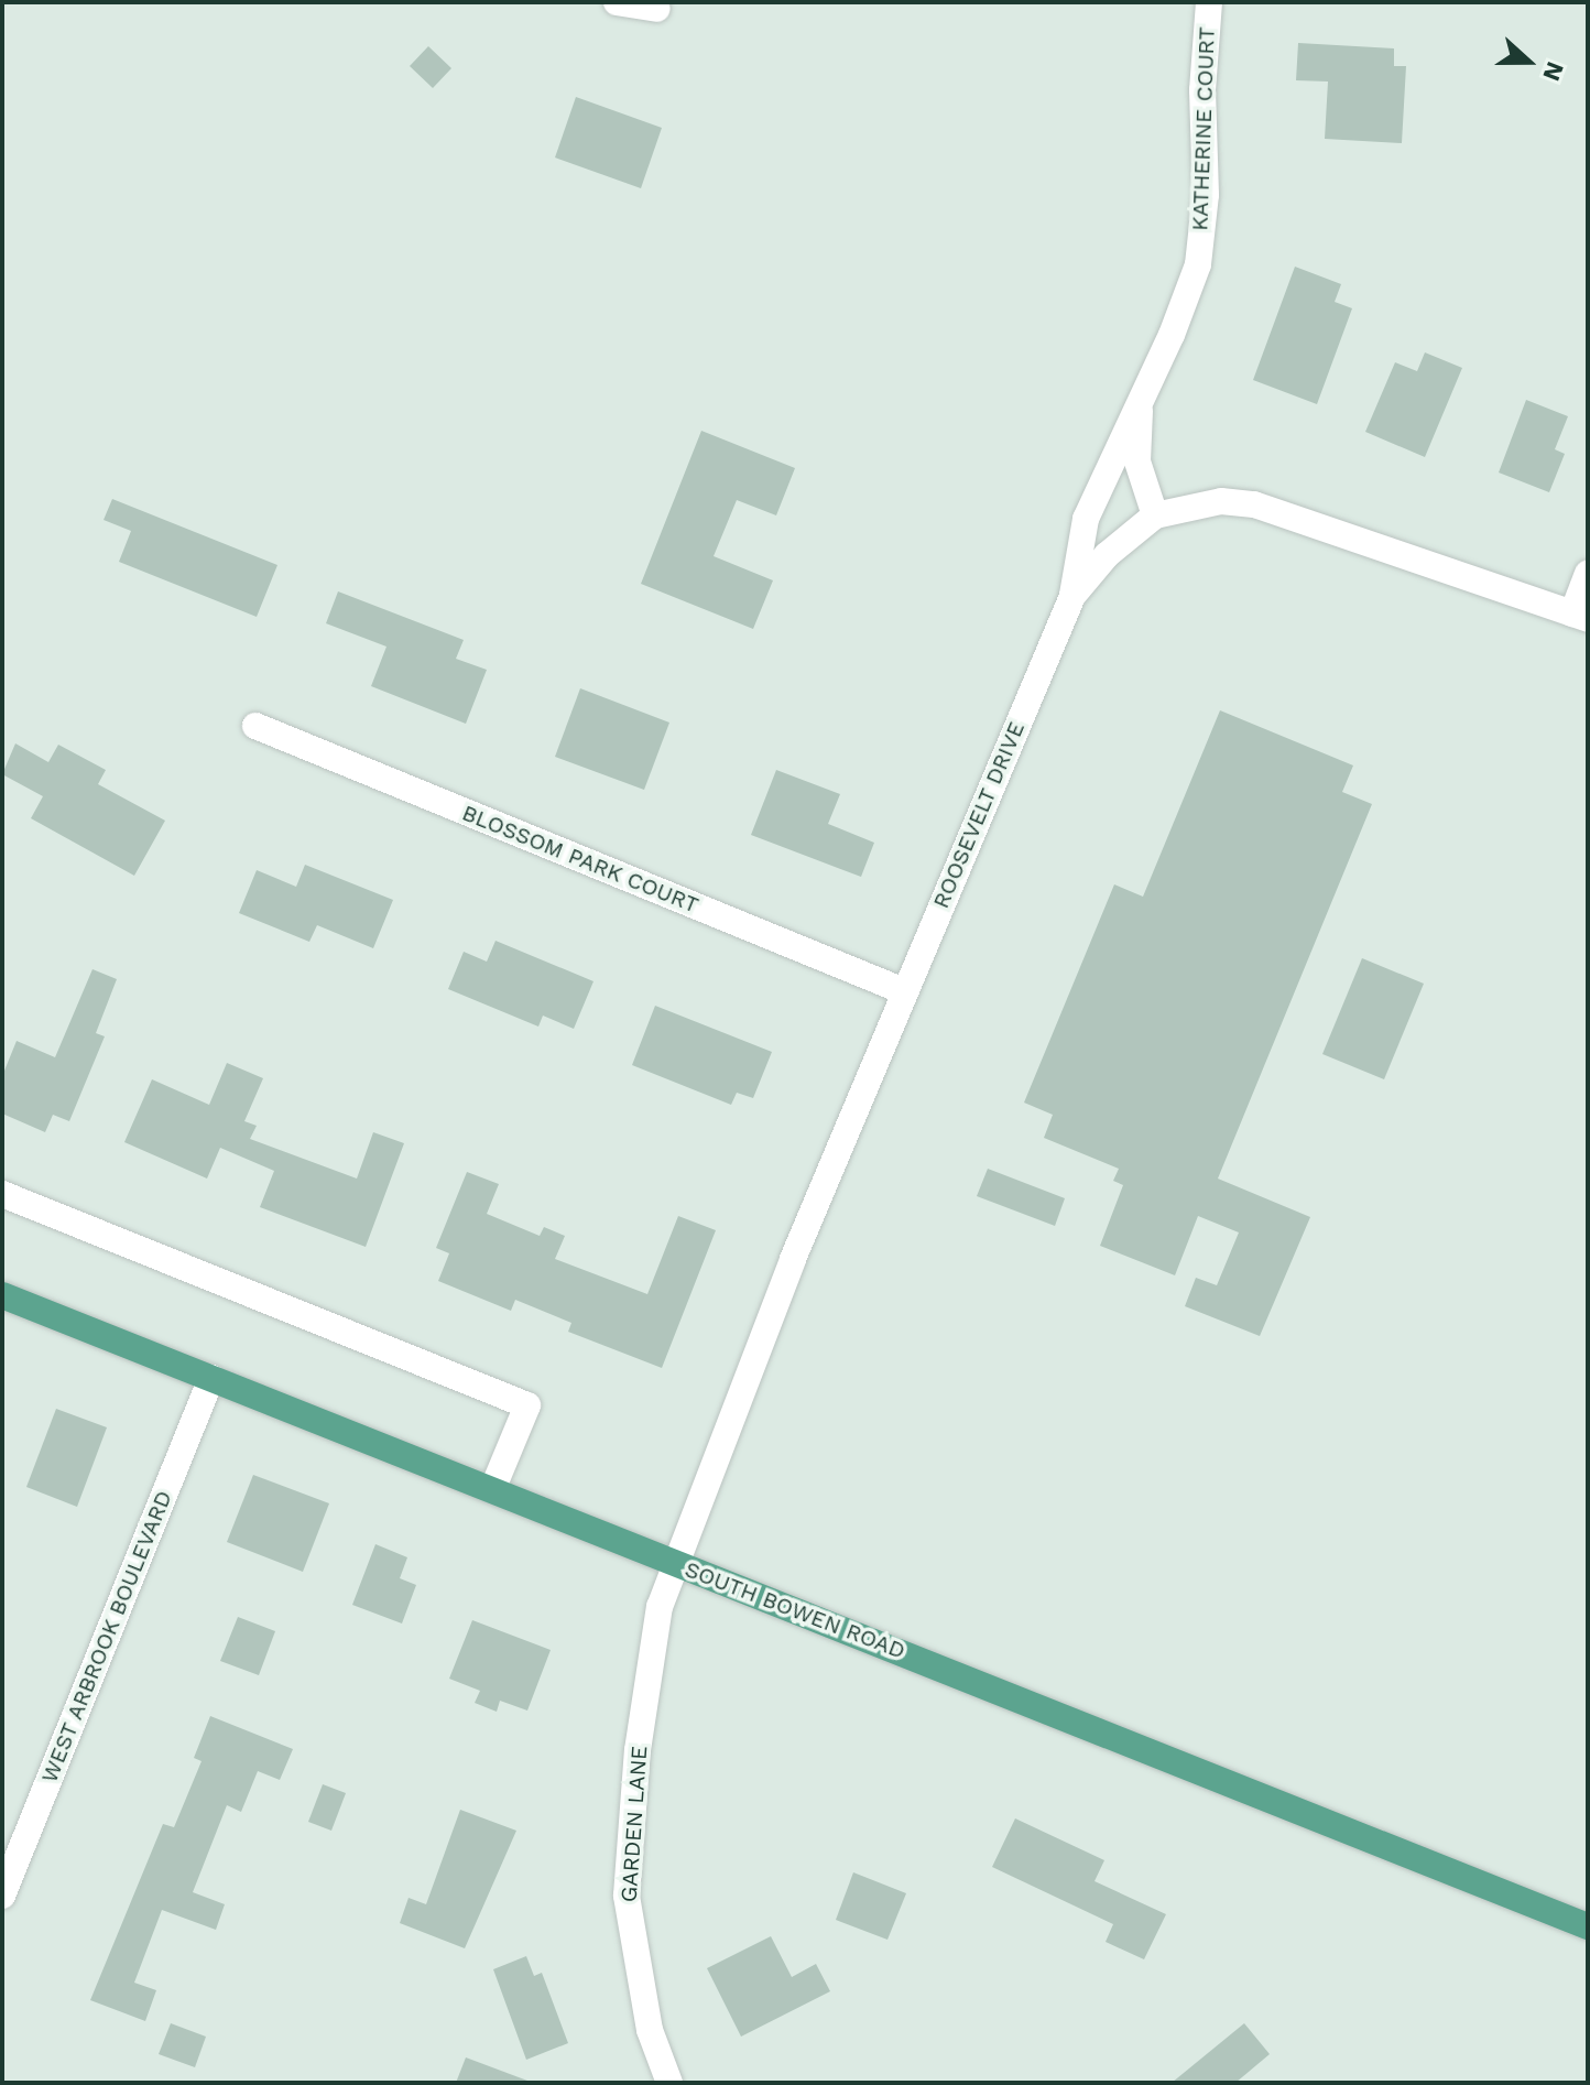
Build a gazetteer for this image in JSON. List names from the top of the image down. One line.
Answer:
{"streets":{"main road":["SOUTH BOWEN ROAD"],"street":["KATHERINE COURT","ROOSEVELT DRIVE","BLOSSOM PARK COURT","WEST ARBROOK BOULEVARD","GARDEN LANE"]},"crossings":[["KATHERINE COURT","ROOSEVELT DRIVE"],["ROOSEVELT DRIVE","BLOSSOM PARK COURT"],["ROOSEVELT DRIVE","SOUTH BOWEN ROAD"],["ROOSEVELT DRIVE","GARDEN LANE"],["SOUTH BOWEN ROAD","WEST ARBROOK BOULEVARD"],["SOUTH BOWEN ROAD","GARDEN LANE"]],"north":"right"}
